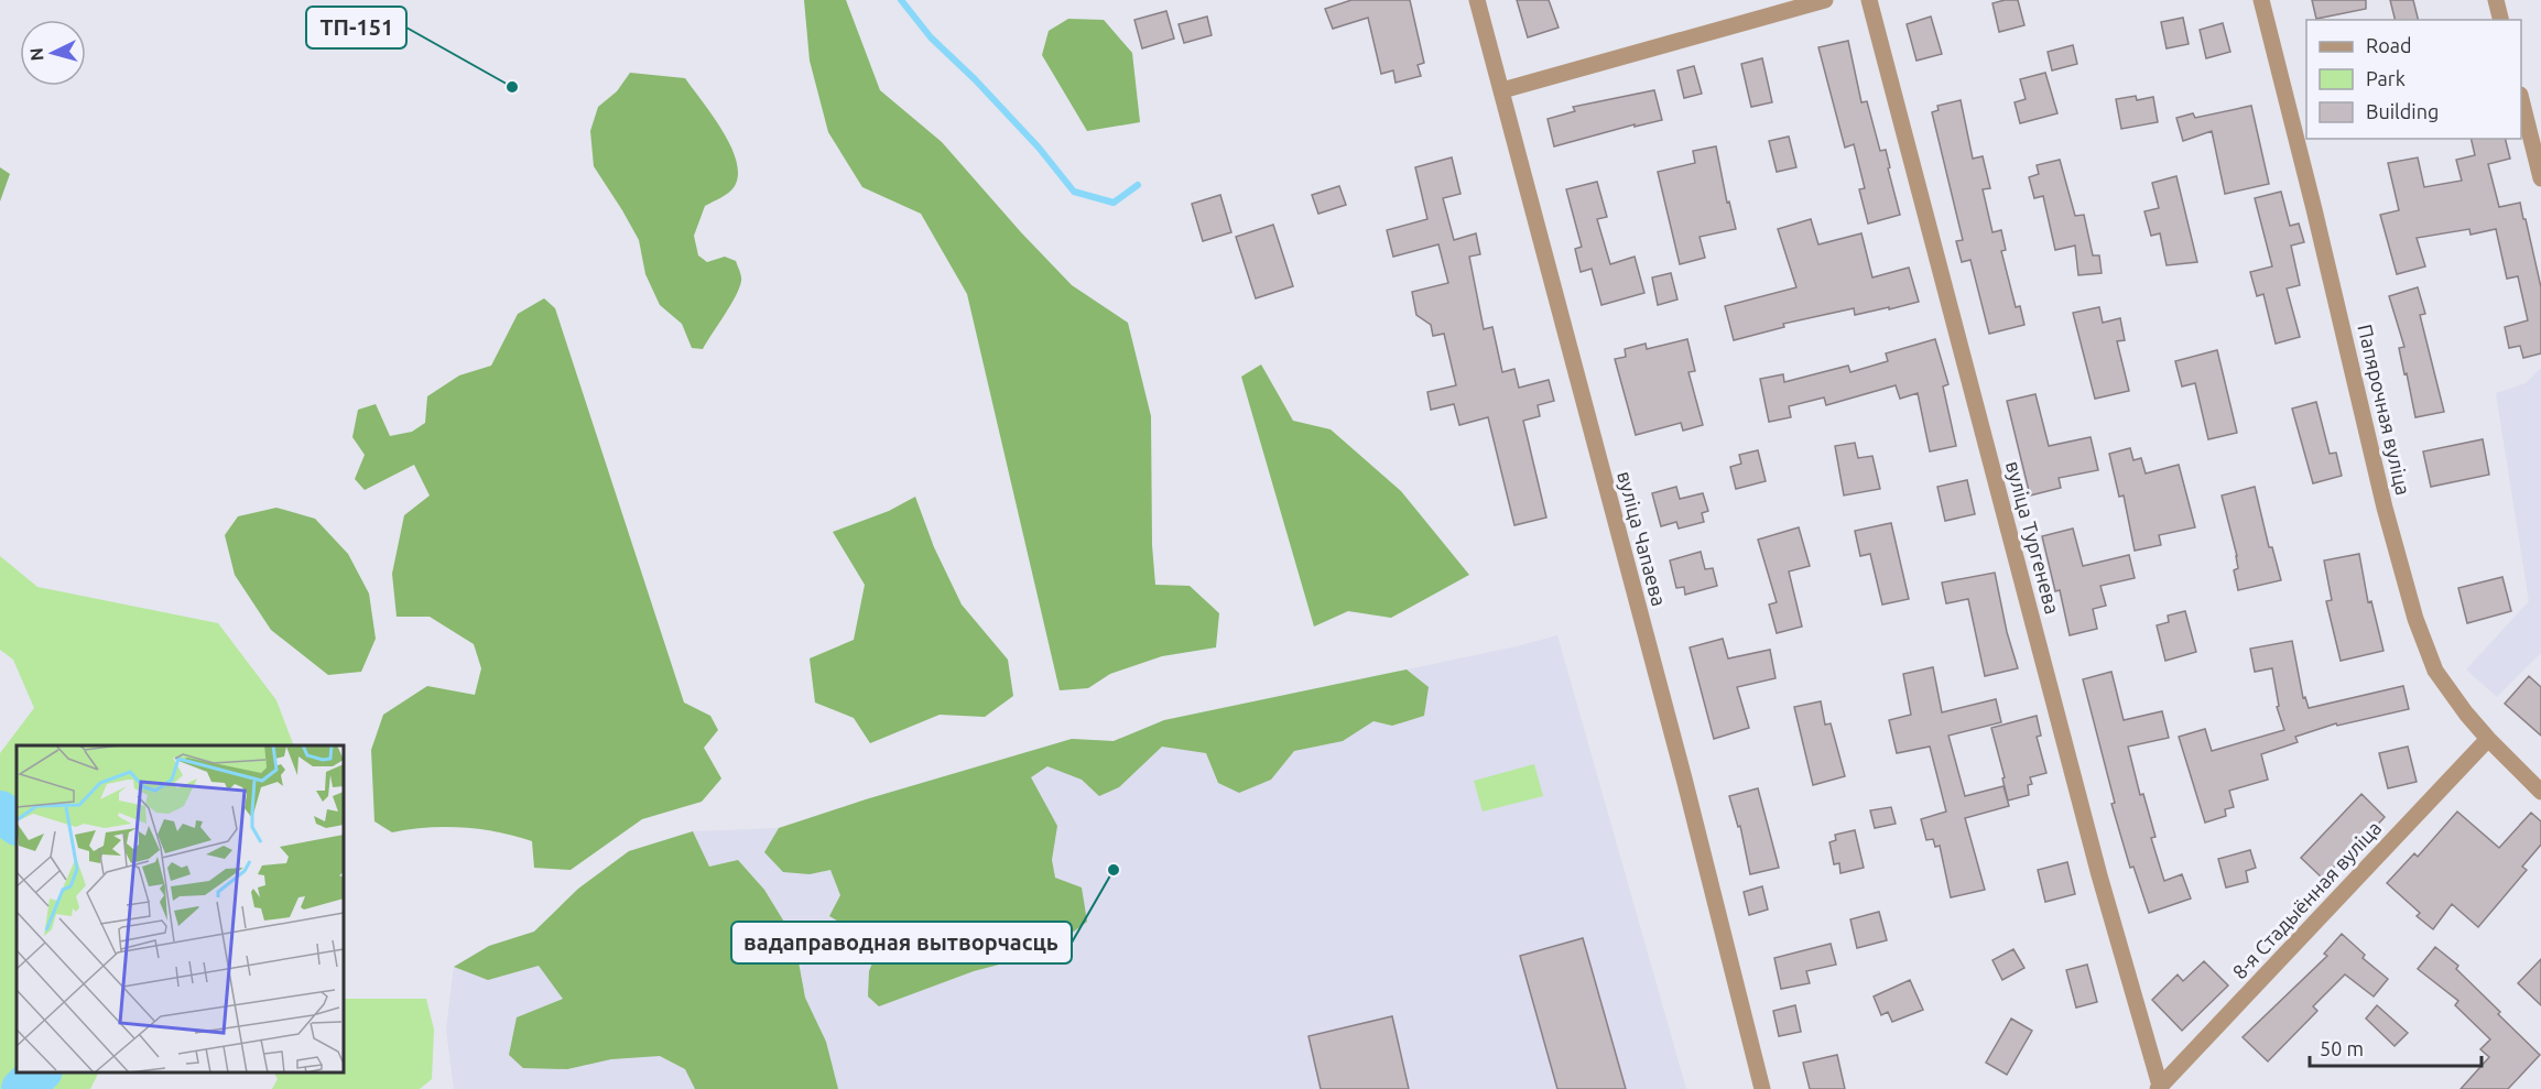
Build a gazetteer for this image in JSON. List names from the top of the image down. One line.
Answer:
{"streets":{"street":["Папярочная вуліца","вуліца Тургенева","вуліца Чапаева","8-я Стадыённая вуліца"]},"crossings":[["Папярочная вуліца","8-я Стадыённая вуліца"],["вуліца Тургенева","8-я Стадыённая вуліца"]],"places":["ТП-151","вадаправодная вытворчасць"],"legend":["Road","Park","Building"],"scale_bar":"50 m","north":"left"}
